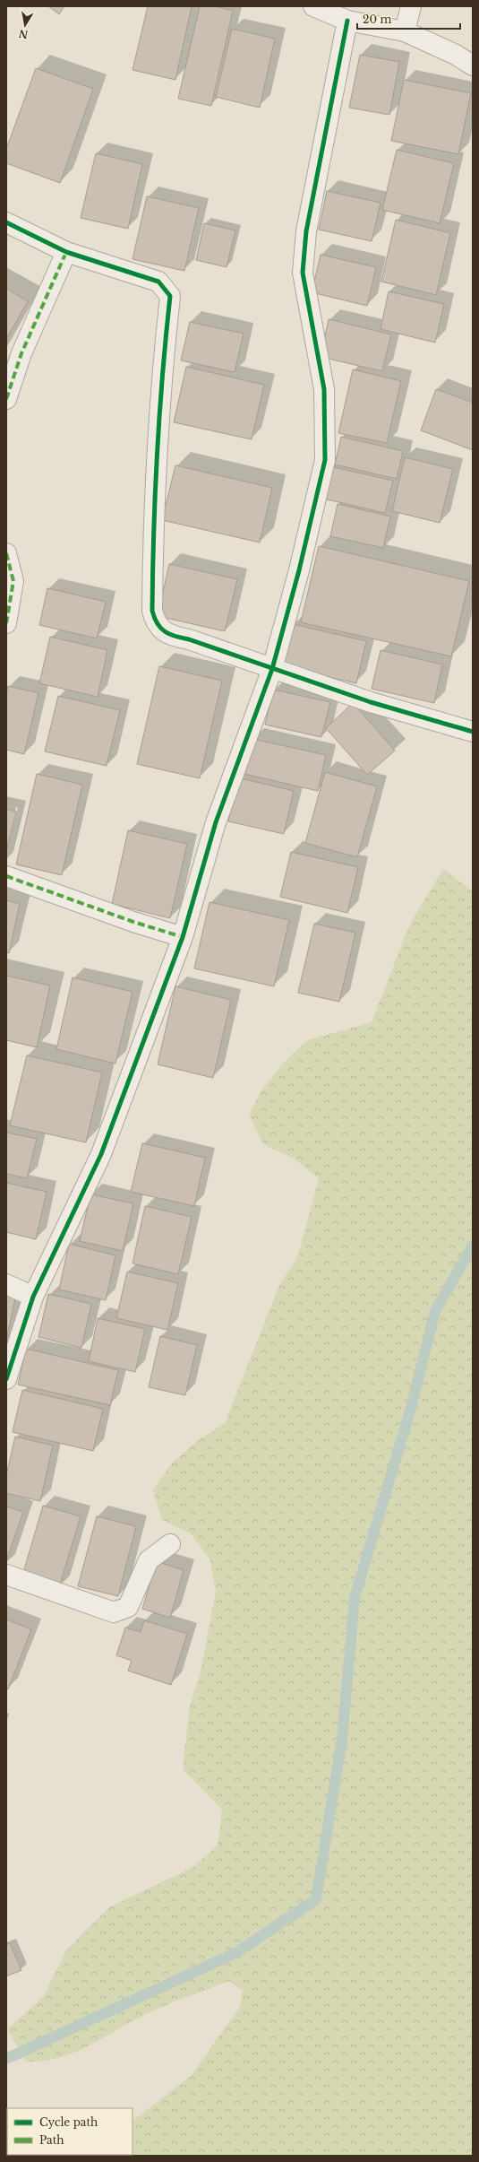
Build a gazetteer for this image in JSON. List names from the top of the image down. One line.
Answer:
{"legend":["Cycle path","Path"],"scale_bar":"20 m","north":"bottom"}
